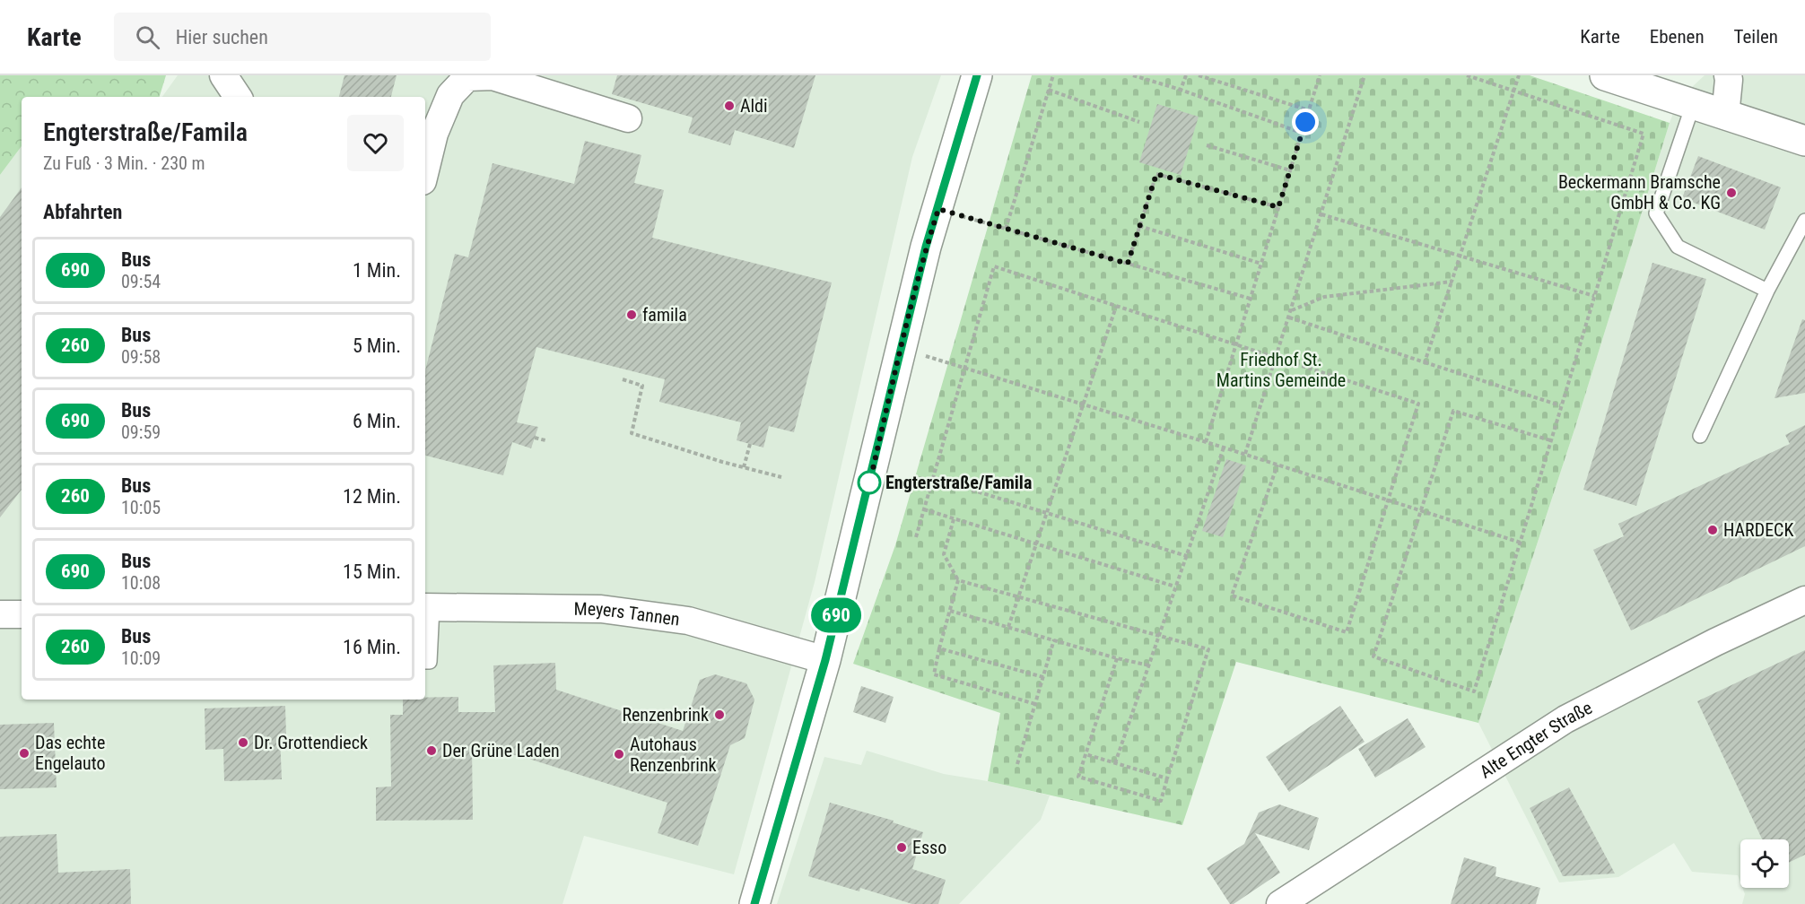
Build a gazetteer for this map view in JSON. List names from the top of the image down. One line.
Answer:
{"streets":{"street":["Meyers Tannen","Alte Engter Straße"]},"parks":["Friedhof St. Martins Gemeinde"],"places":["Aldi","Beckermann Bramsche GmbH & Co. KG","famila","Engterstraße/Famila","HARDECK","Renzenbrink","Dr. Grottendieck","Der Grüne Laden","Das echte Engelauto","Autohaus Renzenbrink","Esso"],"lines":["bus line 690"],"page":{"header":"Karte","search":"Hier suchen","nav":["Karte","Ebenen","Teilen"],"on_map":"690","heading":[["Engterstraße/Famila","Zu Fuß · 3 Min. · 230 m"],"Abfahrten"],"list":[{"mark":"690","name":"Bus","note":"09:54","value":"1 Min."},{"mark":"260","name":"Bus","note":"09:58","value":"5 Min."},{"mark":"690","name":"Bus","note":"09:59","value":"6 Min."},{"mark":"260","name":"Bus","note":"10:05","value":"12 Min."},{"mark":"690","name":"Bus","note":"10:08","value":"15 Min."},{"mark":"260","name":"Bus","note":"10:09","value":"16 Min."}]}}
